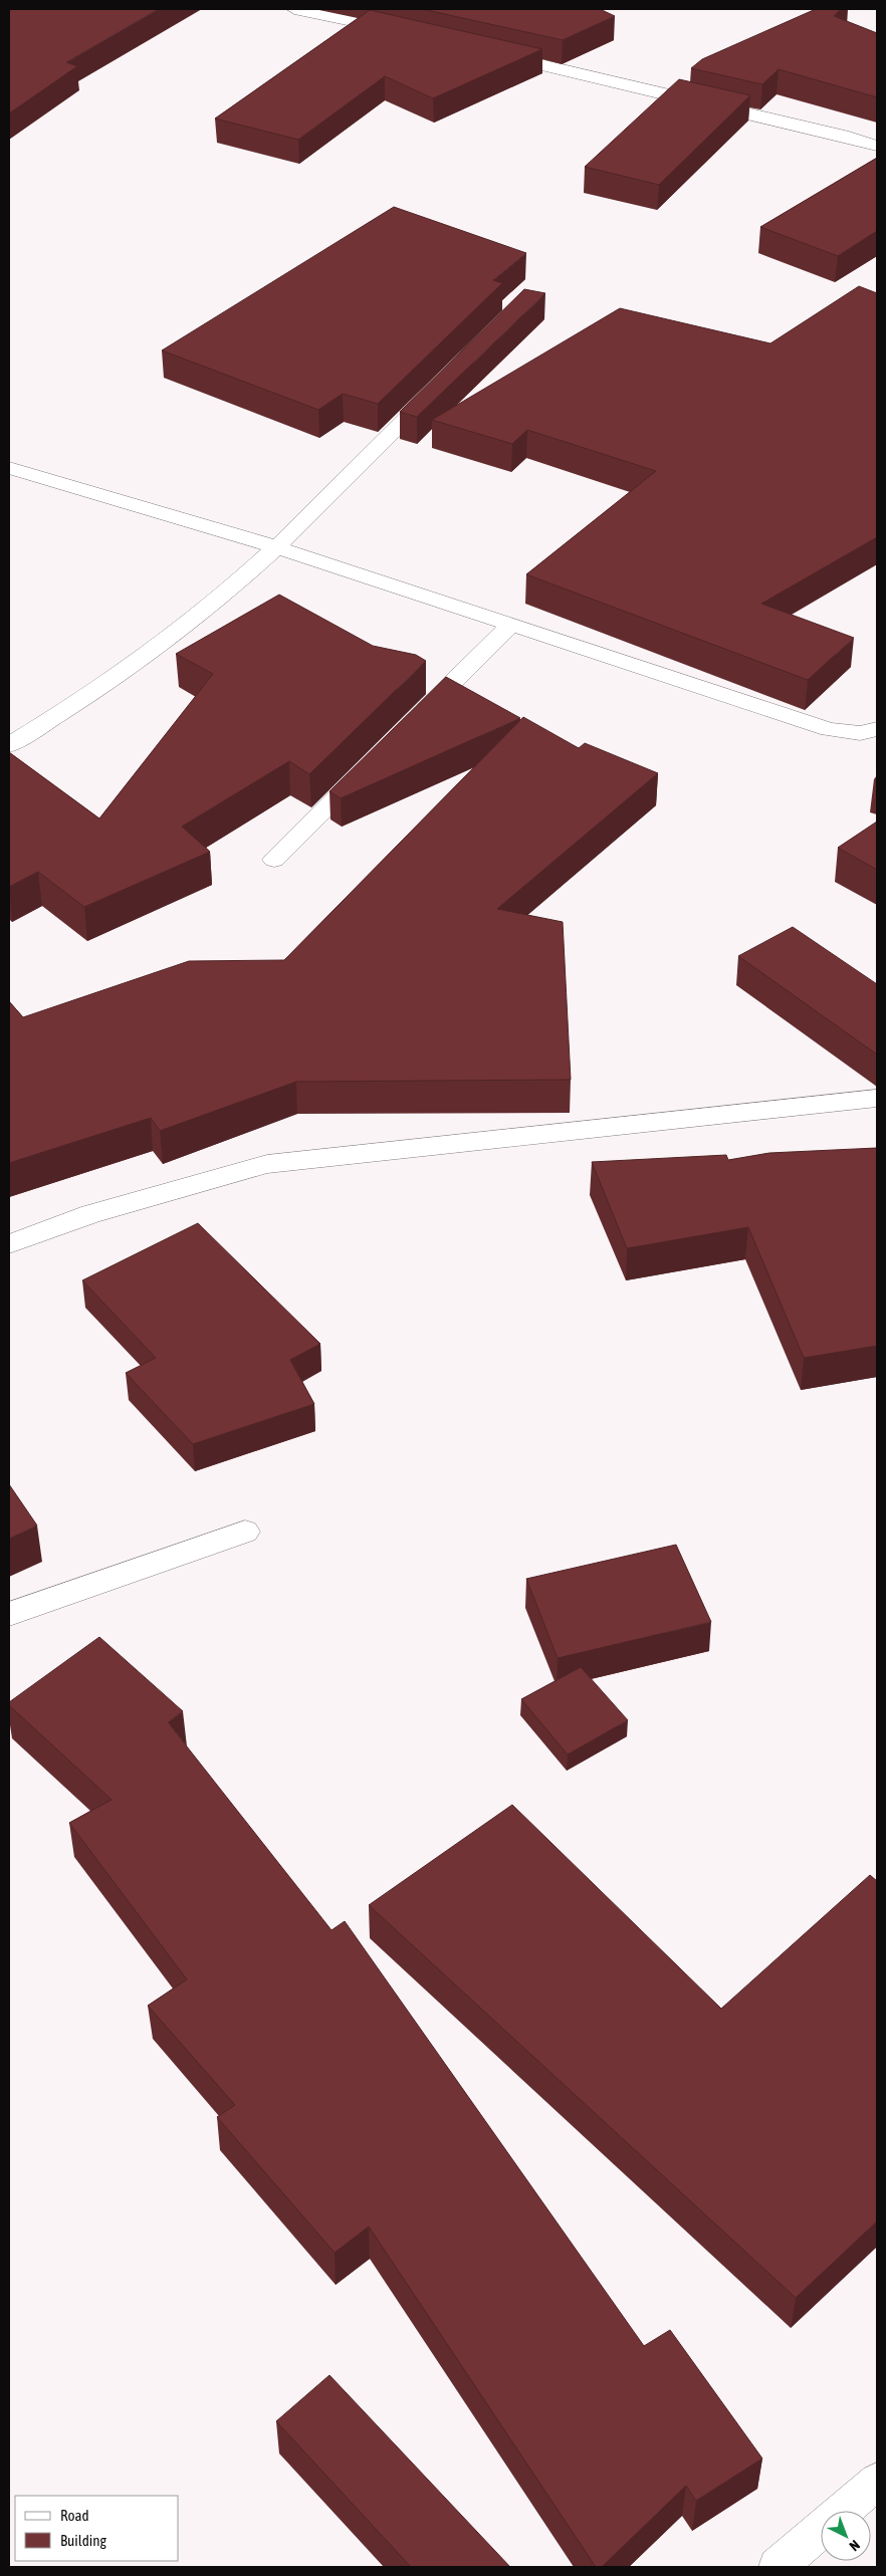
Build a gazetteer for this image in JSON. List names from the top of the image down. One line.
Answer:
{"legend":["Road","Building"],"north":"bottom right"}
